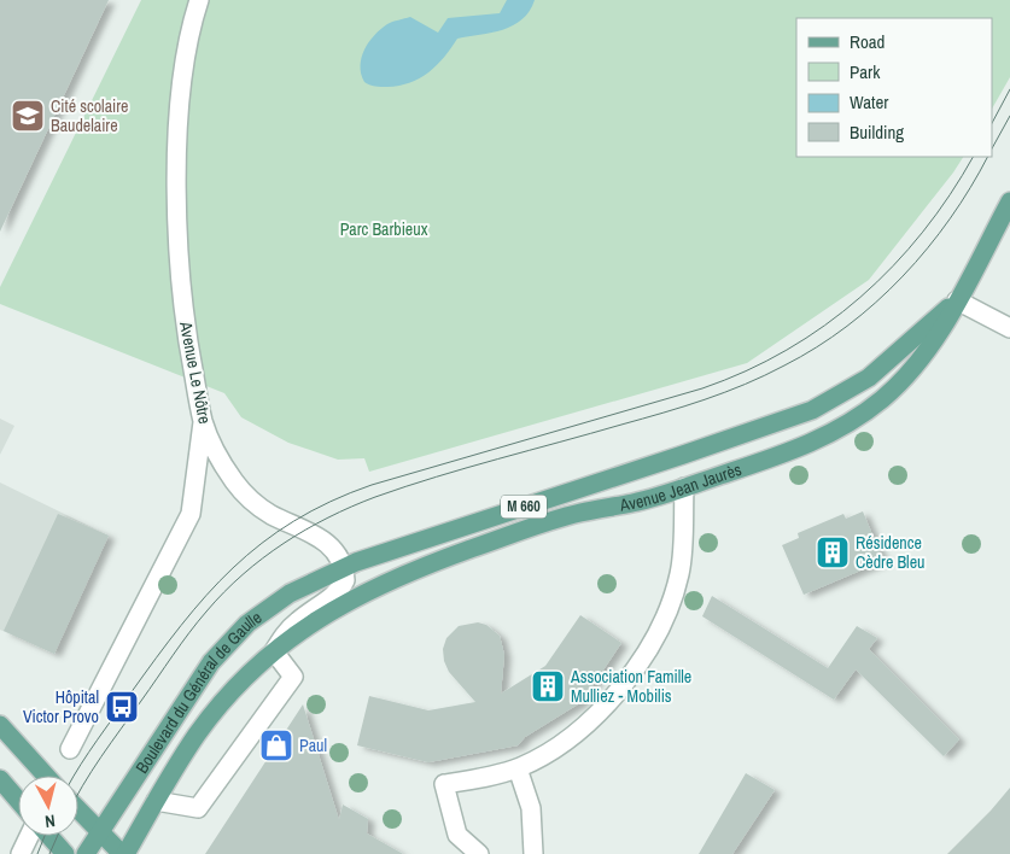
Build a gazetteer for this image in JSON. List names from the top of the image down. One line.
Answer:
{"streets":{"main road":["Avenue Jean Jaurès","M 660","Boulevard du Général de Gaulle"],"street":["Avenue Le Nôtre"]},"crossings":[["Avenue Le Nôtre","Avenue Jean Jaurès"],["Avenue Le Nôtre","Boulevard du Général de Gaulle"],["Avenue Jean Jaurès","Boulevard du Général de Gaulle"]],"parks":["Parc Barbieux"],"places":{"school or university":["Cité scolaire Baudelaire"],"building":["Résidence Cèdre Bleu","Association Famille Mulliez - Mobilis"],"bus stop":["Hôpital Victor Provo"],"shop":["Paul"]},"legend":["Road","Park","Water","Building"],"north":"bottom"}
